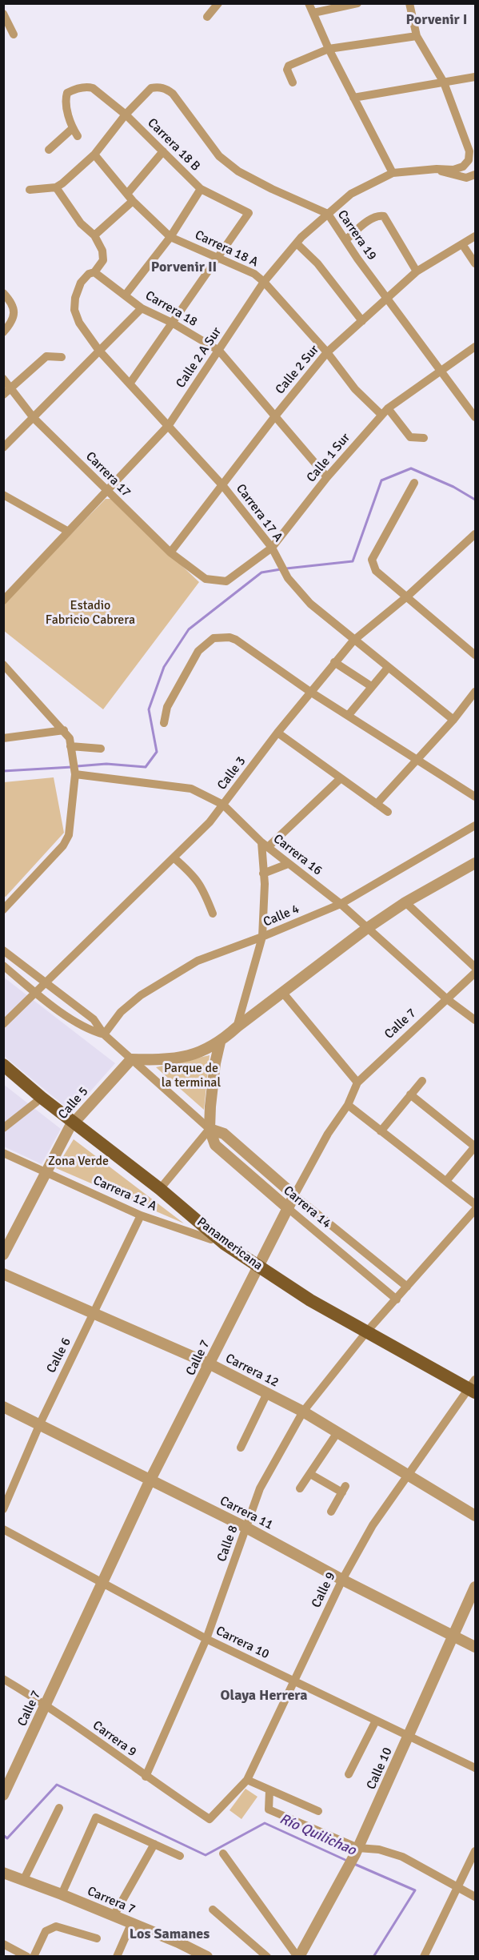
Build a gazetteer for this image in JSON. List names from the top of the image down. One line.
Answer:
{"streets":{"main road":["Panamericana"],"street":["Carrera 18 B","Carrera 19","Carrera 18 A","Carrera 18","Calle 2 A Sur","Calle 2 Sur","Calle 1 Sur","Carrera 17","Carrera 17 A","Calle 3","Carrera 16","Calle 4","Calle 7","Calle 5","Carrera 12 A","Carrera 14","Calle 6","Carrera 12","Carrera 11","Calle 8","Calle 9","Carrera 10","Carrera 9","Calle 10","Carrera 7"]},"crossings":[["Carrera 18 B","Carrera 19"],["Carrera 18 B","Carrera 18 A"],["Carrera 19","Calle 2 A Sur"],["Carrera 19","Calle 2 Sur"],["Carrera 19","Calle 1 Sur"],["Carrera 18 A","Calle 2 A Sur"],["Carrera 18 A","Calle 2 Sur"],["Carrera 18 A","Calle 1 Sur"],["Carrera 18","Calle 2 A Sur"],["Carrera 18","Calle 2 Sur"],["Carrera 18","Calle 1 Sur"],["Carrera 18","Carrera 17 A"],["Calle 2 A Sur","Carrera 17"],["Calle 2 A Sur","Carrera 17 A"],["Calle 2 Sur","Carrera 17"],["Calle 2 Sur","Carrera 17 A"],["Calle 1 Sur","Carrera 17"],["Calle 1 Sur","Carrera 17 A"],["Carrera 17 A","Calle 3"],["Calle 3","Carrera 16"],["Calle 3","Carrera 14"],["Carrera 16","Calle 4"],["Carrera 16","Calle 7"],["Calle 4","Carrera 14"],["Calle 7","Carrera 14"],["Calle 7","Panamericana"],["Calle 7","Carrera 12"],["Calle 7","Carrera 11"],["Calle 7","Carrera 10"],["Calle 7","Carrera 9"],["Calle 5","Carrera 12 A"],["Calle 5","Carrera 14"],["Calle 5","Panamericana"],["Carrera 12 A","Panamericana"],["Carrera 12 A","Calle 6"],["Carrera 14","Calle 8"],["Panamericana","Calle 8"],["Panamericana","Calle 9"],["Calle 6","Carrera 12"],["Calle 6","Carrera 11"],["Carrera 12","Calle 8"],["Carrera 12","Calle 9"],["Carrera 11","Calle 8"],["Carrera 11","Calle 9"],["Carrera 11","Calle 10"],["Calle 8","Carrera 10"],["Calle 8","Carrera 9"],["Calle 9","Carrera 10"],["Calle 9","Carrera 9"],["Carrera 10","Calle 10"]],"districts":["Porvenir I","Porvenir II","Olaya Herrera","Los Samanes"],"water":["Río Quilichao"],"parks":["Estadio Fabricio Cabrera","Parque de la terminal","Zona Verde"]}
